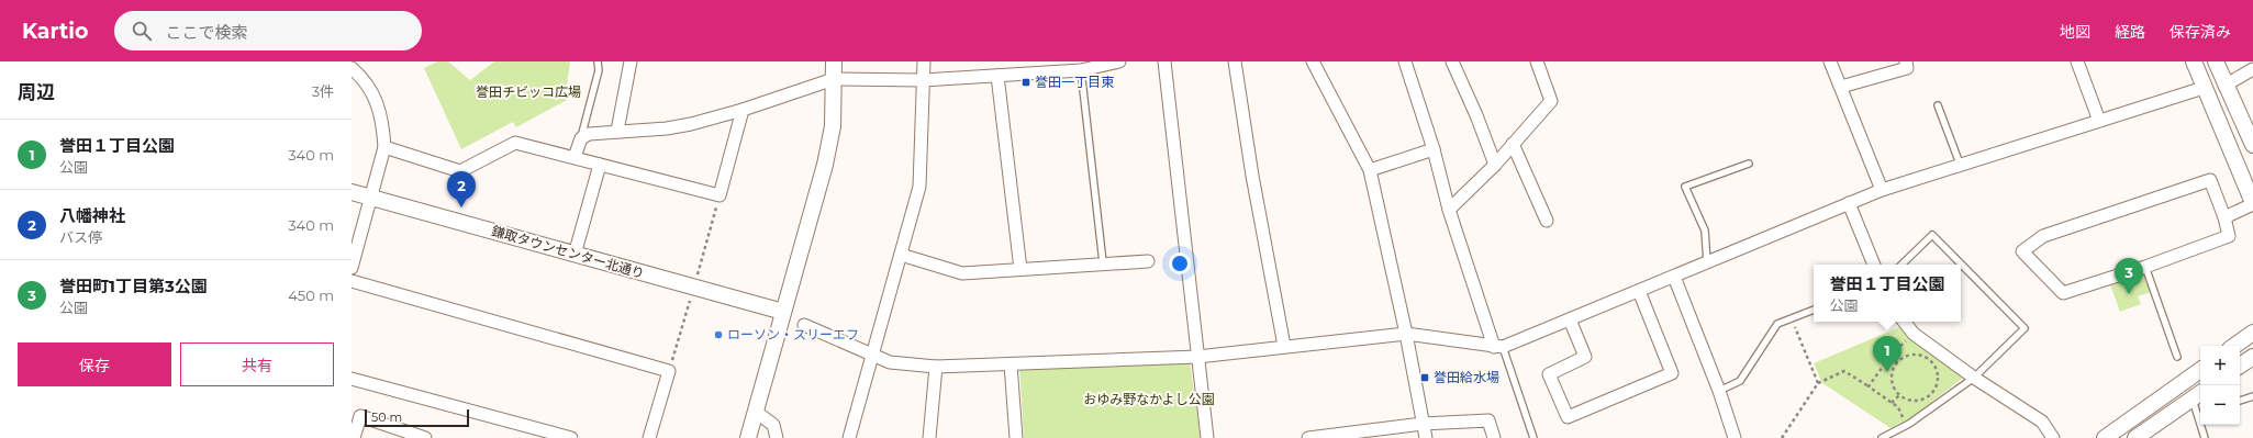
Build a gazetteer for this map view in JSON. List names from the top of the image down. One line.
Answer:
{"streets":{"street":["鎌取タウンセンター北通り"]},"parks":["誉田チビッコ広場","おゆみ野なかよし公園"],"places":{"transit":["誉田一丁目東","誉田給水場"],"other":["ローソン・スリーエフ"]},"scale_bar":"50 m","page":{"header":"Kartio","search":"ここで検索","nav":["地図","経路","保存済み"],"heading":["周辺","3件"],"list":[{"mark":"1","name":"誉田１丁目公園","note":"公園","value":"340 m"},{"mark":"2","name":"八幡神社","note":"バス停","value":"340 m"},{"mark":"3","name":"誉田町1丁目第3公園","note":"公園","value":"450 m"}],"pins":["2","3","1"],"popup":["誉田１丁目公園","公園"],"buttons":["保存","共有"],"map_buttons":["+","−"],"scale":"50 m"}}
